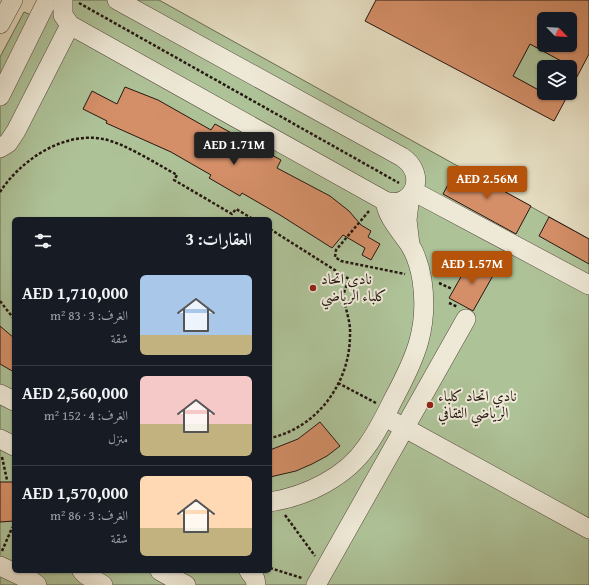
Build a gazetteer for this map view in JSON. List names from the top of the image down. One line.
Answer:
{"places":["نادي اتحاد كلباء الرياضي","نادي اتحاد كلباء الرياضي الثقافي"],"north":"bottom right","page":{"price":["AED 1.71M","AED 2.56M","AED 1.57M"],"heading":"العقارات: 3","list":[{"name":"AED 1,710,000","note":"الغرف: 3 · 83 m² · شقة"},{"name":"AED 2,560,000","note":"الغرف: 4 · 152 m² · منزل"},{"name":"AED 1,570,000","note":"الغرف: 3 · 86 m² · شقة"}]}}
